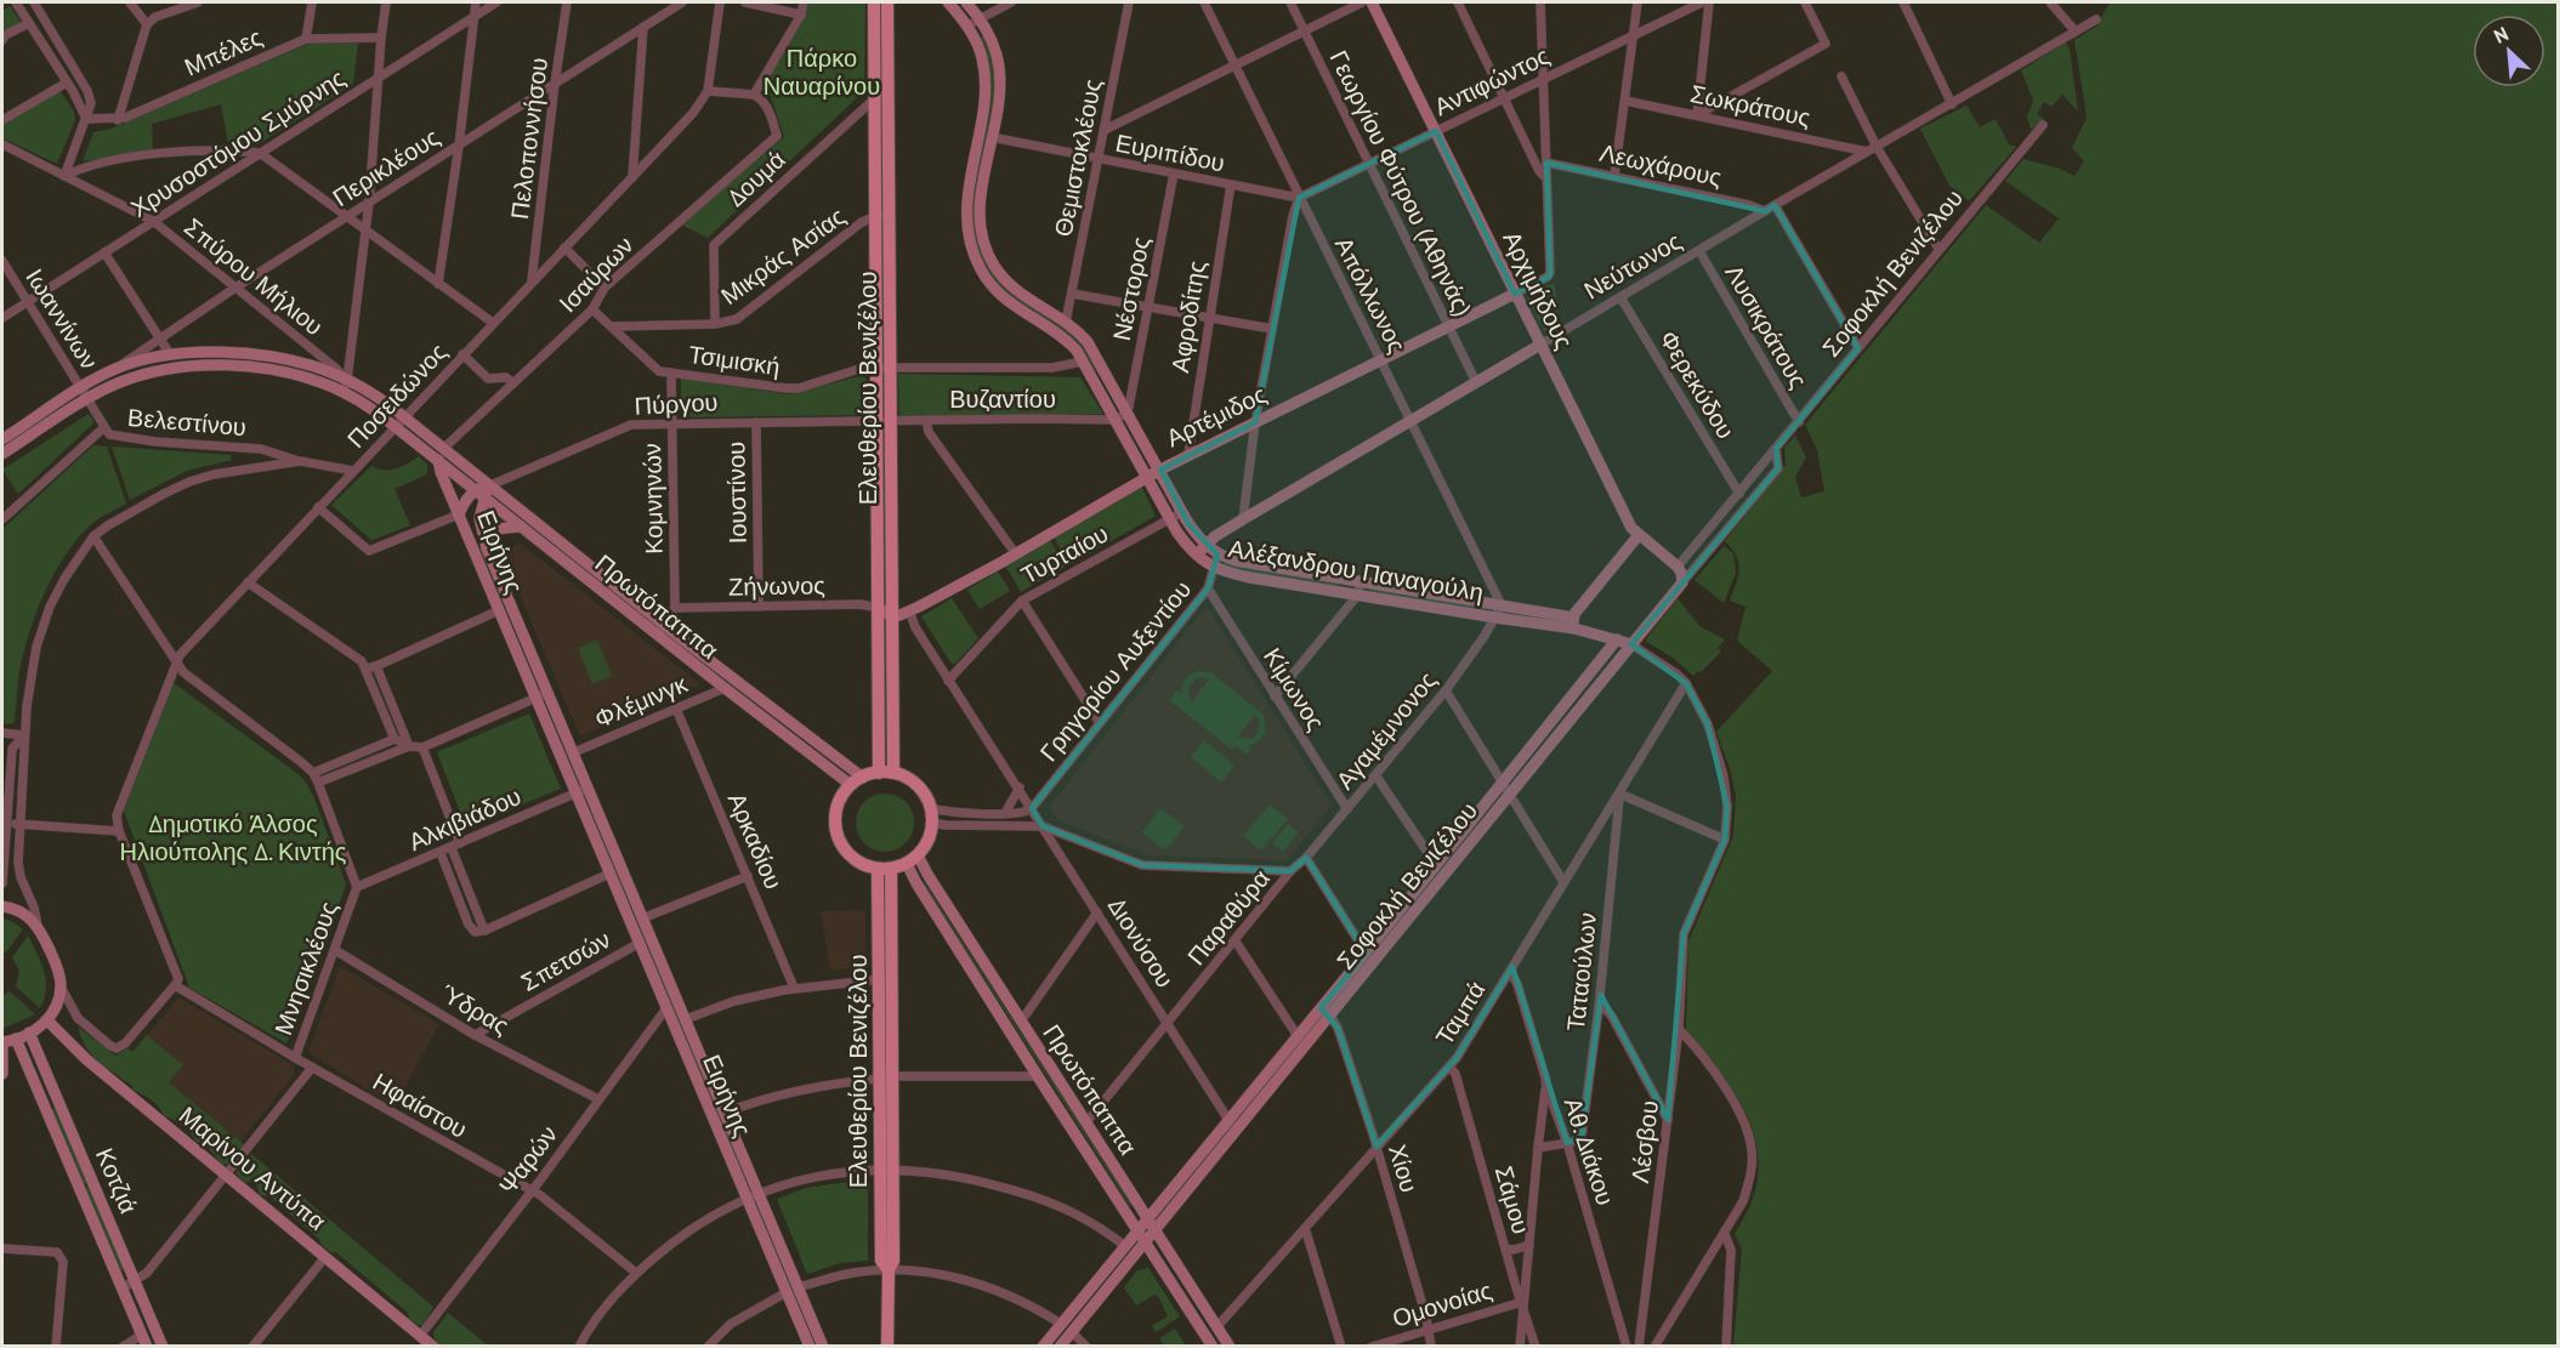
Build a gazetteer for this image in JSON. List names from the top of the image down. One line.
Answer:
{"streets":{"main road":["Ελευθερίου Βενιζέλου"],"street":["Μπέλες","Αντιφώντος","Σωκράτους","Πελοποννήσου","Χρυσοστόμου Σμύρνης","Ευριπίδου","Θεμιστοκλέους","Λεωχάρους","Περικλέους","Δουμά","Γεωργίου Φύτρου (Αθηνάς)","Μικράς Ασίας","Νεύτωνος","Σοφοκλή Βενιζέλου","Ισαύρων","Σπύρου Μήλιου","Νέστορος","Αρχιμήδους","Απόλλωνος","Αφροδίτης","Ιωαννίνων","Λυσικράτους","Τσιμισκή","Φερεκύδου","Ποσειδώνος","Βυζαντίου","Πύργου","Αρτέμιδος","Βελεστίνου","Ιουστίνου","Κομνηνών","Ειρήνης","Τυρταίου","Αλέξανδρου Παναγούλη","Ζήνωνος","Πρωτόπαππα","Γρηγορίου Αυξεντίου","Κίμωνος","Φλέμινγκ","Αγαμέμνονος","Αλκιβιάδου","Αρκαδίου","Παραθύρα","Διονύσου","Σπετσών","Μνησικλέους","Ταταούλων","Ύδρας","Ταμπά","Ηφαίστου","Λέσβου","Αθ. Διάκου","Ψαρών","Μαρίνου Αντύπα","Χίου","Κοτζιά","Σάμου","Ομονοίας"]},"crossings":[["Αντιφώντος","Ευριπίδου"],["Αντιφώντος","Γεωργίου Φύτρου (Αθηνάς)"],["Αντιφώντος","Αρχιμήδους"],["Αντιφώντος","Απόλλωνος"],["Σωκράτους","Νεύτωνος"],["Πελοποννήσου","Περικλέους"],["Πελοποννήσου","Ποσειδώνος"],["Χρυσοστόμου Σμύρνης","Σπύρου Μήλιου"],["Χρυσοστόμου Σμύρνης","Ιωαννίνων"],["Ευριπίδου","Θεμιστοκλέους"],["Ευριπίδου","Νέστορος"],["Ευριπίδου","Απόλλωνος"],["Ευριπίδου","Αφροδίτης"],["Ευριπίδου","Αλέξανδρου Παναγούλη"],["Θεμιστοκλέους","Αλέξανδρου Παναγούλη"],["Λεωχάρους","Νεύτωνος"],["Περικλέους","Σπύρου Μήλιου"],["Περικλέους","Πρωτόπαππα"],["Δουμά","Μικράς Ασίας"],["Δουμά","Ελευθερίου Βενιζέλου"],["Γεωργίου Φύτρου (Αθηνάς)","Νεύτωνος"],["Γεωργίου Φύτρου (Αθηνάς)","Αρτέμιδος"],["Μικράς Ασίας","Ελευθερίου Βενιζέλου"],["Νεύτωνος","Αρχιμήδους"],["Νεύτωνος","Απόλλωνος"],["Νεύτωνος","Λυσικράτους"],["Νεύτωνος","Φερεκύδου"],["Νεύτωνος","Αλέξανδρου Παναγούλη"],["Σοφοκλή Βενιζέλου","Αρχιμήδους"],["Σοφοκλή Βενιζέλου","Λυσικράτους"],["Σοφοκλή Βενιζέλου","Φερεκύδου"],["Σοφοκλή Βενιζέλου","Αλέξανδρου Παναγούλη"],["Σοφοκλή Βενιζέλου","Πρωτόπαππα"],["Σοφοκλή Βενιζέλου","Διονύσου"],["Σοφοκλή Βενιζέλου","Χίου"],["Ισαύρων","Πρωτόπαππα"],["Σπύρου Μήλιου","Πρωτόπαππα"],["Νέστορος","Αλέξανδρου Παναγούλη"],["Αρχιμήδους","Αρτέμιδος"],["Απόλλωνος","Αρτέμιδος"],["Απόλλωνος","Αλέξανδρου Παναγούλη"],["Απόλλωνος","Αγαμέμνονος"],["Αφροδίτης","Αρτέμιδος"],["Ιωαννίνων","Βελεστίνου"],["Ιωαννίνων","Πρωτόπαππα"],["Τσιμισκή","Ελευθερίου Βενιζέλου"],["Τσιμισκή","Βυζαντίου"],["Τσιμισκή","Κομνηνών"],["Ελευθερίου Βενιζέλου","Βυζαντίου"],["Ελευθερίου Βενιζέλου","Πύργου"],["Ελευθερίου Βενιζέλου","Ζήνωνος"],["Ελευθερίου Βενιζέλου","Πρωτόπαππα"],["Ποσειδώνος","Πρωτόπαππα"],["Ποσειδώνος","Μνησικλέους"],["Βυζαντίου","Πύργου"],["Βυζαντίου","Αλέξανδρου Παναγούλη"],["Πύργου","Ιουστίνου"],["Πύργου","Κομνηνών"],["Πύργου","Ειρήνης"],["Πύργου","Πρωτόπαππα"],["Αρτέμιδος","Αλέξανδρου Παναγούλη"],["Αρτέμιδος","Διονύσου"],["Βελεστίνου","Πρωτόπαππα"],["Ιουστίνου","Ζήνωνος"],["Κομνηνών","Ζήνωνος"],["Ειρήνης","Πρωτόπαππα"],["Ειρήνης","Φλέμινγκ"],["Ειρήνης","Αλκιβιάδου"],["Ειρήνης","Σπετσών"],["Ειρήνης","Ψαρών"],["Τυρταίου","Αλέξανδρου Παναγούλη"],["Τυρταίου","Διονύσου"],["Αλέξανδρου Παναγούλη","Γρηγορίου Αυξεντίου"],["Αλέξανδρου Παναγούλη","Αγαμέμνονος"],["Πρωτόπαππα","Φλέμινγκ"],["Πρωτόπαππα","Παραθύρα"],["Πρωτόπαππα","Ταμπά"],["Γρηγορίου Αυξεντίου","Κίμωνος"],["Γρηγορίου Αυξεντίου","Διονύσου"],["Κίμωνος","Αγαμέμνονος"],["Φλέμινγκ","Αρκαδίου"],["Αγαμέμνονος","Παραθύρα"],["Αλκιβιάδου","Μνησικλέους"],["Παραθύρα","Διονύσου"],["Σπετσών","Ύδρας"],["Μνησικλέους","Ύδρας"],["Μνησικλέους","Ηφαίστου"],["Ταταούλων","Ταμπά"],["Ταταούλων","Αθ. Διάκου"],["Ύδρας","Ψαρών"],["Ταμπά","Λέσβου"],["Ταμπά","Αθ. Διάκου"],["Ταμπά","Χίου"],["Ταμπά","Σάμου"],["Ηφαίστου","Ψαρών"],["Ψαρών","Μαρίνου Αντύπα"],["Χίου","Ομονοίας"],["Σάμου","Ομονοίας"]],"parks":["Πάρκο Ναυαρίνου","Δημοτικό Άλσος Ηλιούπολης Δ. Κιντής"],"north":"top left"}
